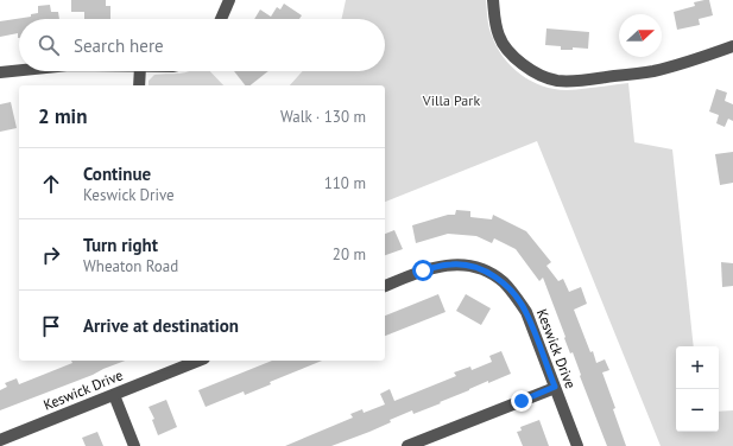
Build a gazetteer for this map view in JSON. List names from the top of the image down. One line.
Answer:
{"streets":{"street":["Keswick Drive"]},"parks":["Villa Park"],"north":"right","page":{"search":"Search here","heading":["2 min","Walk · 130 m"],"list":[["Continue","Keswick Drive","110 m"],["Turn right","Wheaton Road","20 m"],"Arrive at destination"],"map_buttons":["+","−"]}}
